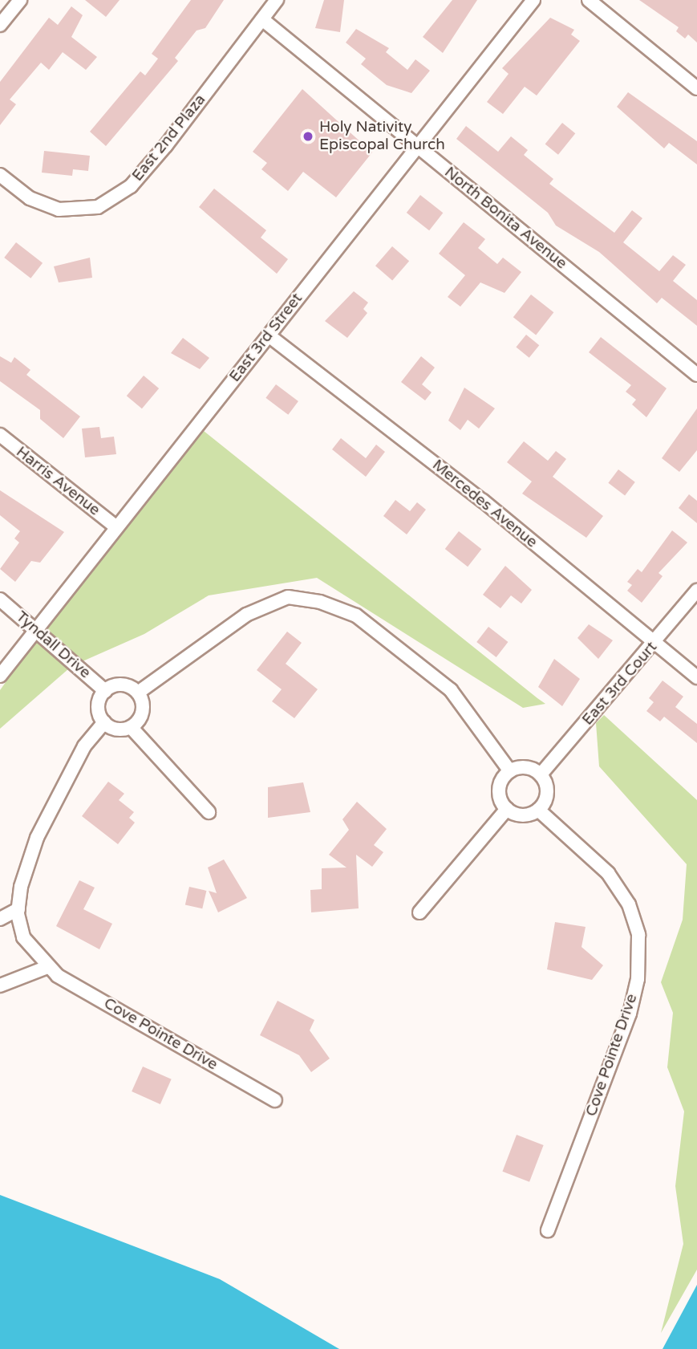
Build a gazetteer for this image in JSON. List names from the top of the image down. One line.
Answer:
{"streets":{"street":["East 2nd Plaza","North Bonita Avenue","East 3rd Street","Harris Avenue","Mercedes Avenue","Tyndall Drive","East 3rd Court","Cove Pointe Drive"]},"crossings":[["East 2nd Plaza","North Bonita Avenue"],["North Bonita Avenue","East 3rd Street"],["East 3rd Street","Harris Avenue"],["East 3rd Street","Mercedes Avenue"],["East 3rd Street","Tyndall Drive"],["Mercedes Avenue","East 3rd Court"],["Tyndall Drive","Cove Pointe Drive"],["East 3rd Court","Cove Pointe Drive"]],"places":["Holy Nativity Episcopal Church"]}
